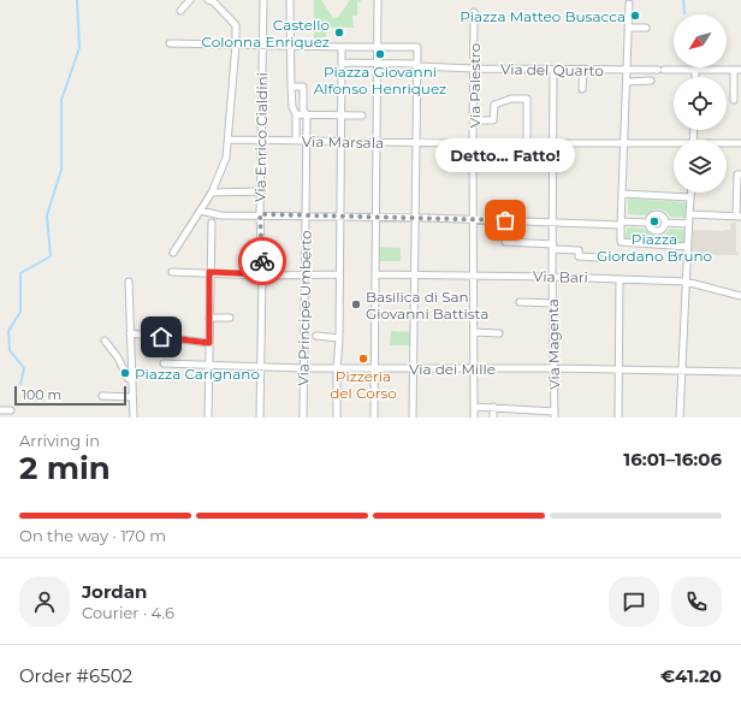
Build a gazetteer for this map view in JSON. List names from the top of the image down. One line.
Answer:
{"streets":{"street":["Via del Quarto","Via Palestro","Via Enrico Cialdini","Via Marsala","Via Bari","Via Principe Umberto","Via Magenta","Via dei Mille"]},"crossings":[["Via del Quarto","Via Palestro"],["Via del Quarto","Via Magenta"],["Via Palestro","Via Bari"],["Via Palestro","Via dei Mille"],["Via Enrico Cialdini","Via Marsala"],["Via Enrico Cialdini","Via dei Mille"],["Via Marsala","Via Principe Umberto"],["Via Bari","Via Magenta"],["Via Principe Umberto","Via dei Mille"],["Via Magenta","Via dei Mille"]],"places":["Piazza Matteo Busacca","Castello Colonna Enriquez","Piazza Giovanni Alfonso Henriquez","Detto... Fatto!","Piazza Giordano Bruno","Basilica di San Giovanni Battista","Pizzeria del Corso","Piazza Carignano"],"scale_bar":"100 m","north":"bottom left","page":{"bubble":"Detto... Fatto!","scale":"100 m","heading":["2 min","Arriving in","16:01–16:06"],"panel":["Jordan","Courier · 4.6","Order #6502","€41.20"],"bar":"On the way · 170 m"}}
